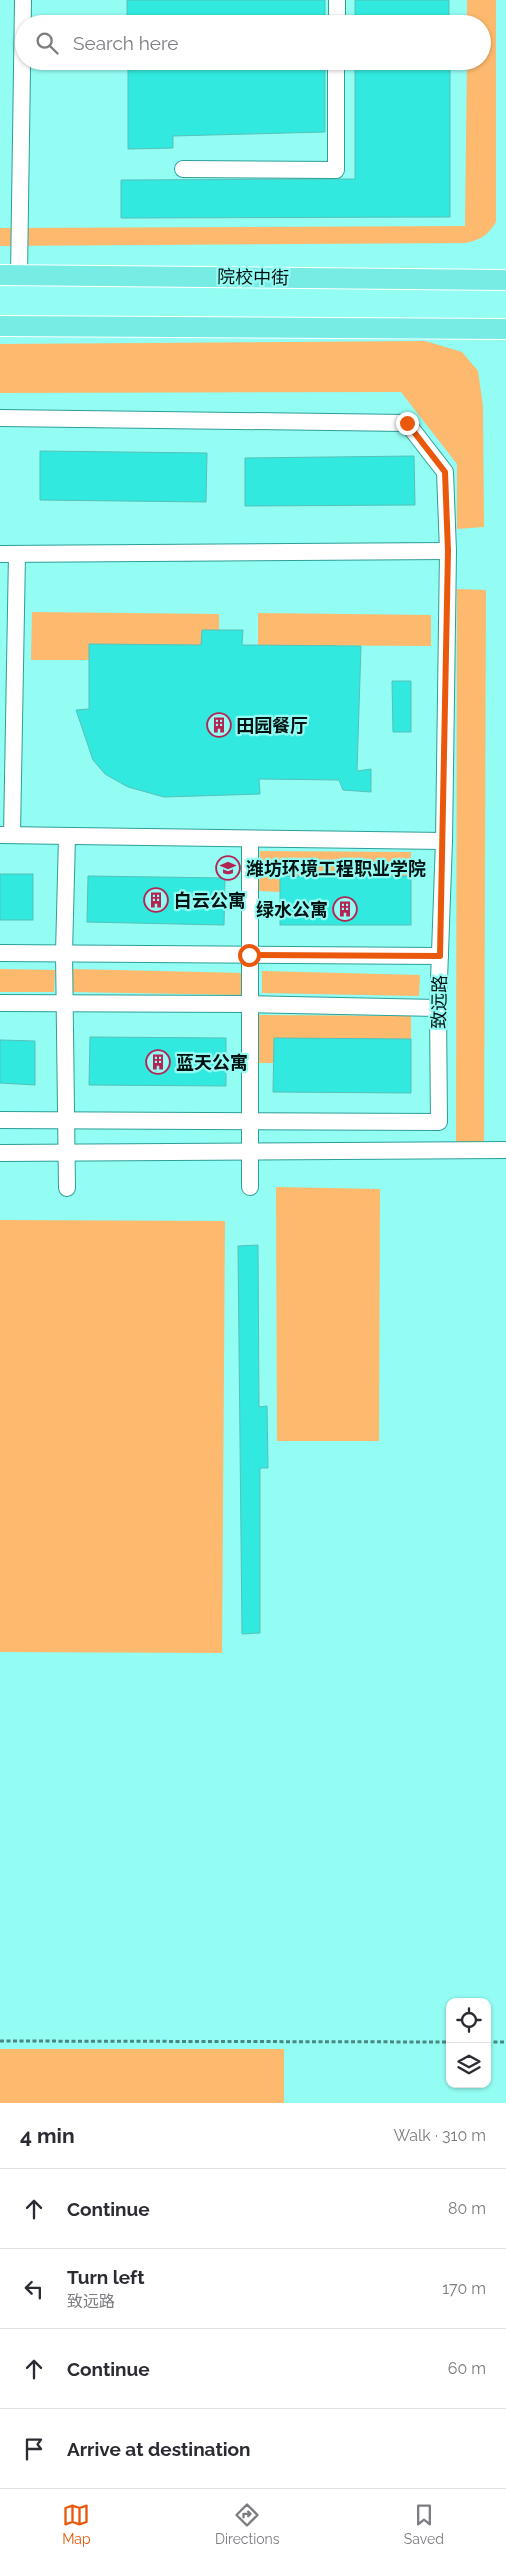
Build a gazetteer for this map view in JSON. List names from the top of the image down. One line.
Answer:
{"streets":{"main road":["院校中街"],"lane":["致远路"]},"places":{"building":["田园餐厅","白云公寓","绿水公寓","蓝天公寓"],"school or university":["潍坊环境工程职业学院"]},"page":{"search":"Search here","heading":["4 min","Walk · 310 m"],"list":[["Continue","80 m"],["Turn left","致远路","170 m"],["Continue","60 m"],"Arrive at destination"],"nav":["Map","Directions","Saved"]}}
